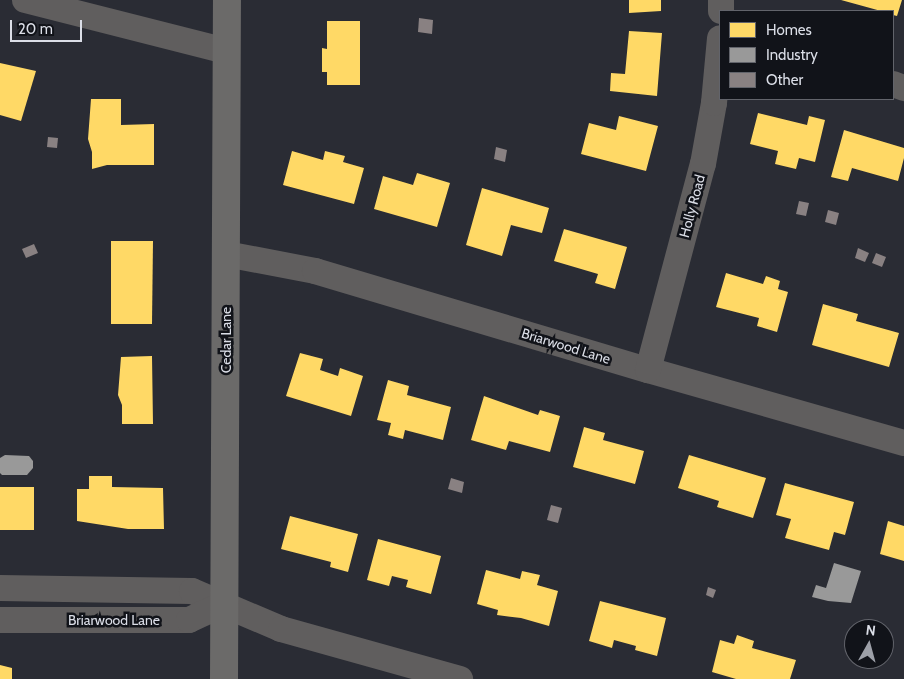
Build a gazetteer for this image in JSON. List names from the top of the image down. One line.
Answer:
{"streets":{"main road":["Cedar Lane"],"street":["Holly Road","Briarwood Lane"]},"crossings":[["Holly Road","Briarwood Lane"],["Cedar Lane","Briarwood Lane"]],"legend":["Homes","Industry","Other"],"scale_bar":"20 m","north":"top"}
